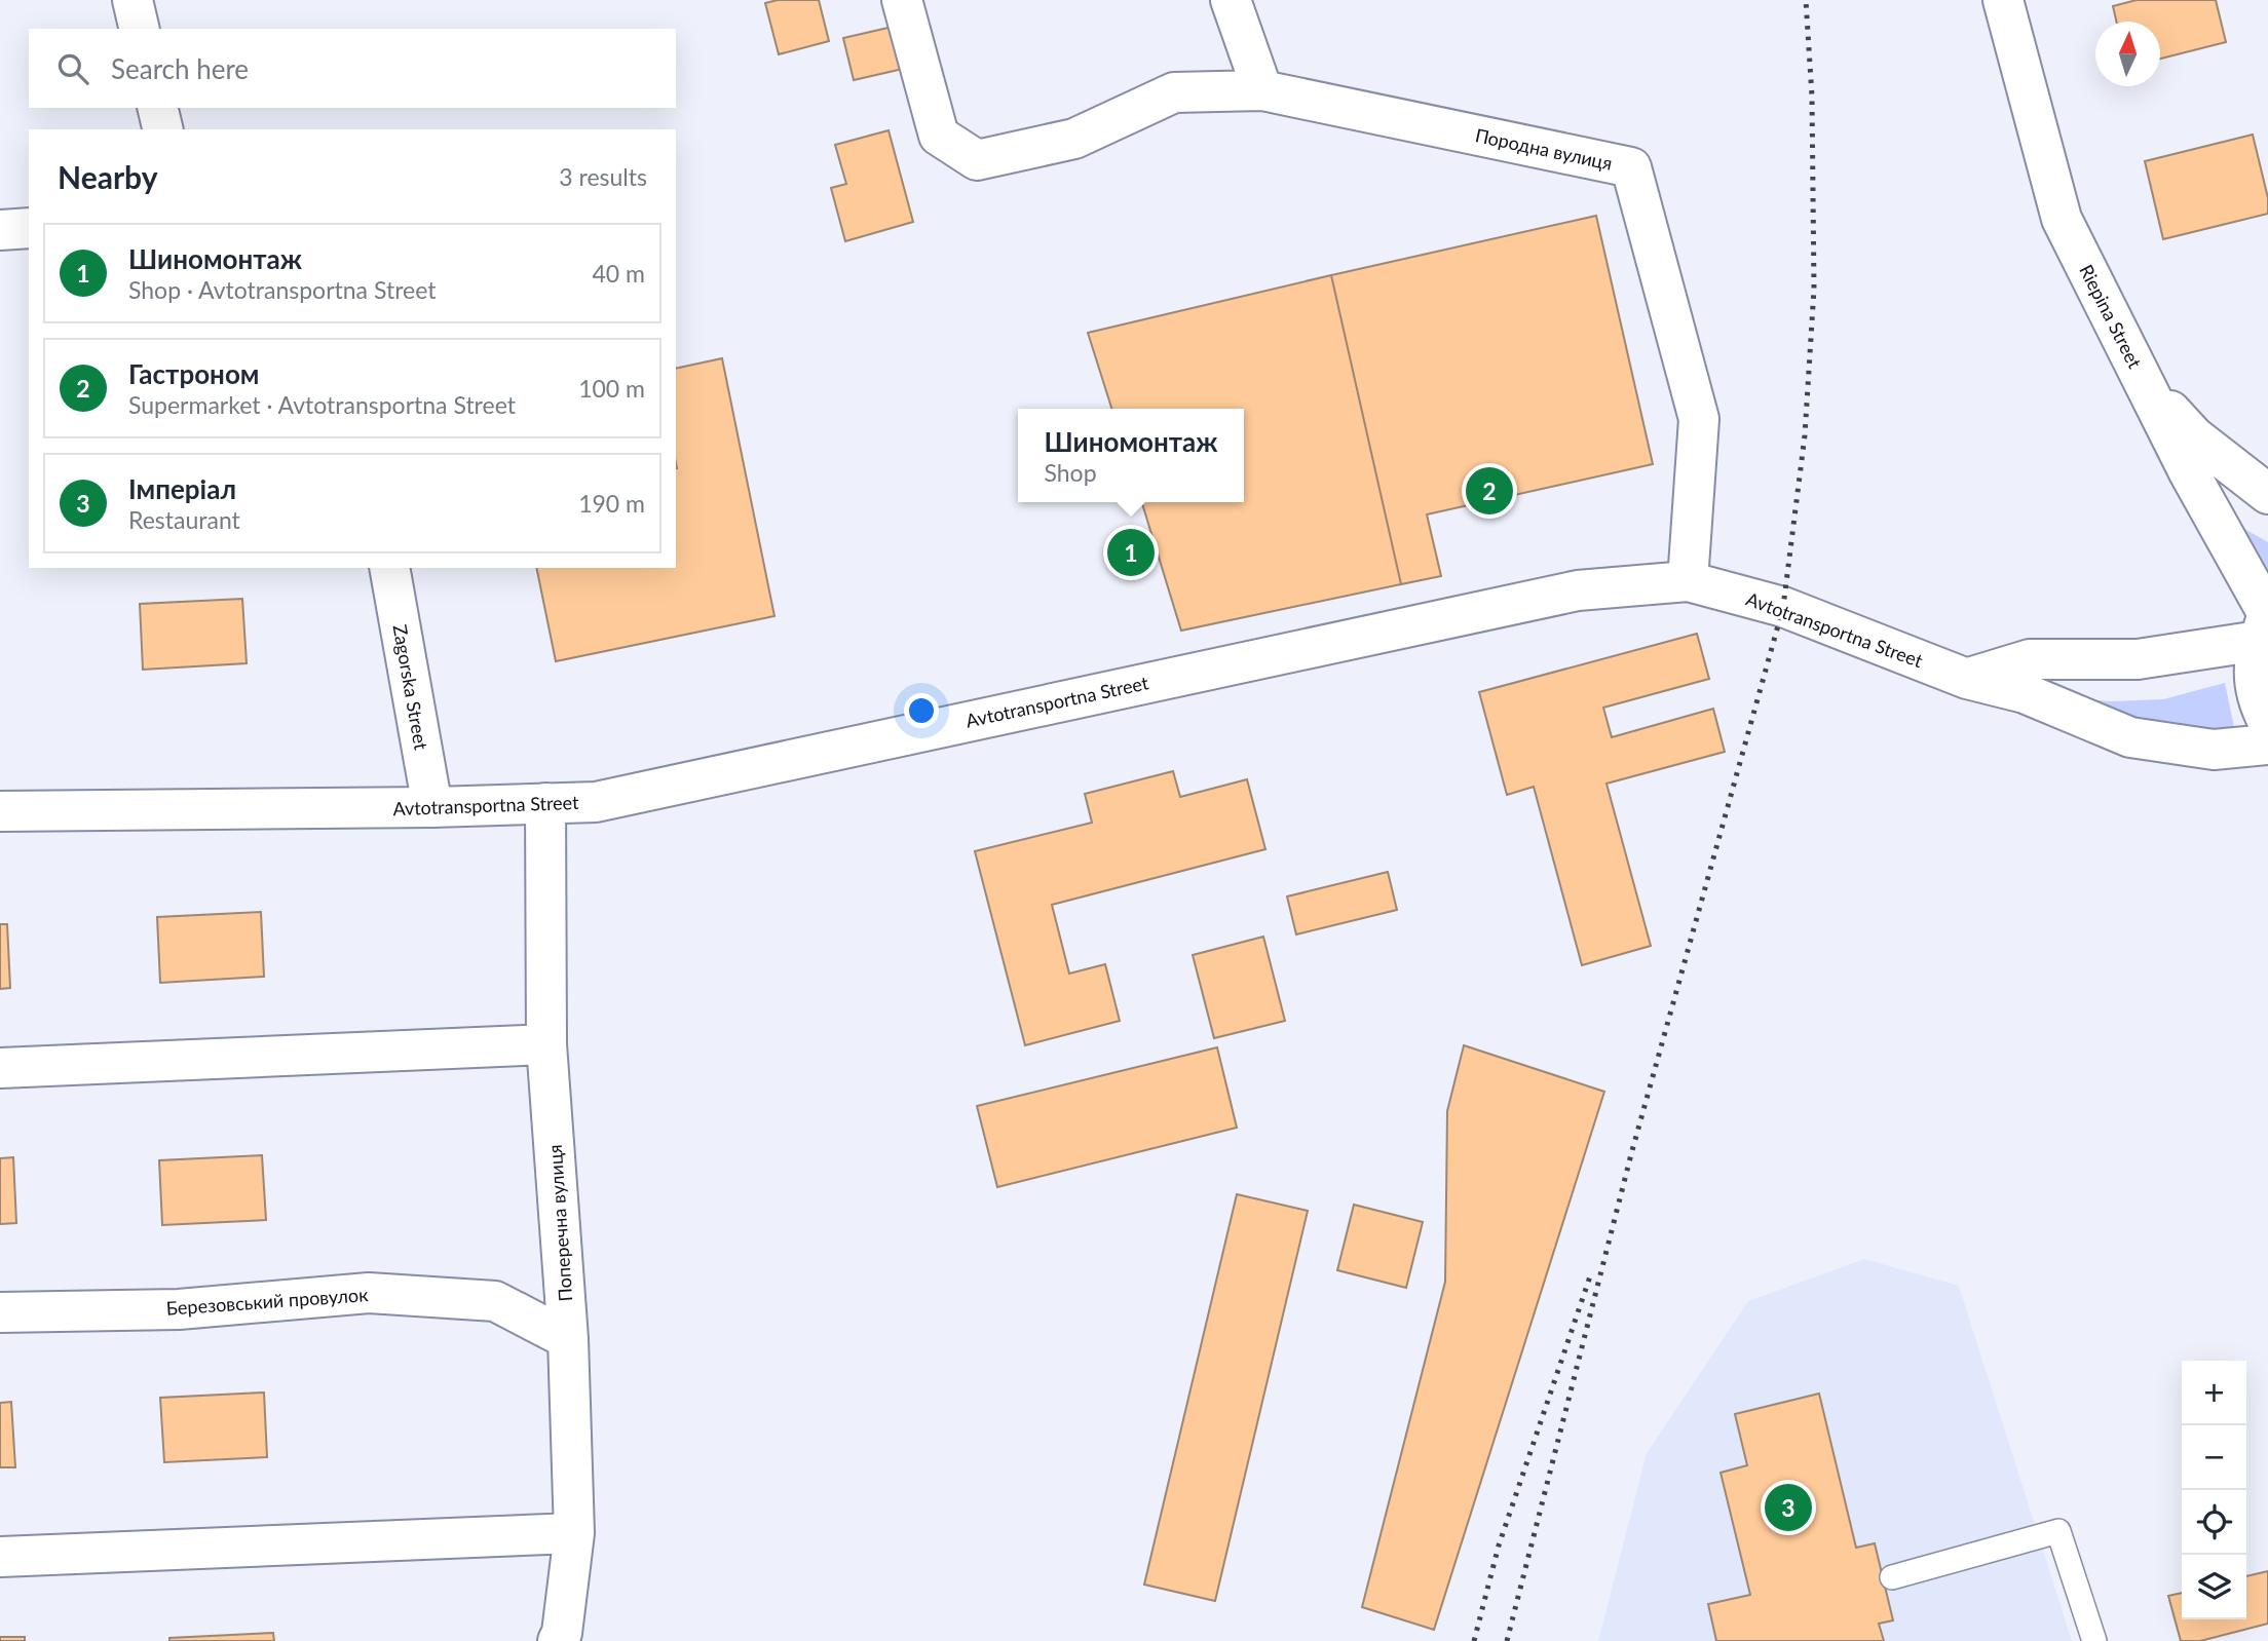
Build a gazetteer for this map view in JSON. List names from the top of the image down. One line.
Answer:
{"streets":{"street":["Породна вулиця","Riepina Street","Avtotransportna Street","Zagorska Street","Поперечна вулиця","Березовський провулок"]},"crossings":[["Породна вулиця","Avtotransportna Street"],["Avtotransportna Street","Zagorska Street"],["Avtotransportna Street","Поперечна вулиця"],["Поперечна вулиця","Березовський провулок"]],"north":"top","page":{"search":"Search here","heading":["Nearby","3 results"],"list":[{"mark":"1","name":"Шиномонтаж","note":"Shop · Avtotransportna Street","value":"40 m"},{"mark":"2","name":"Гастроном","note":"Supermarket · Avtotransportna Street","value":"100 m"},{"mark":"3","name":"Імперіал","note":"Restaurant","value":"190 m"}],"popup":["Шиномонтаж","Shop"],"pins":["2","1","3"],"map_buttons":["+","−"]}}
